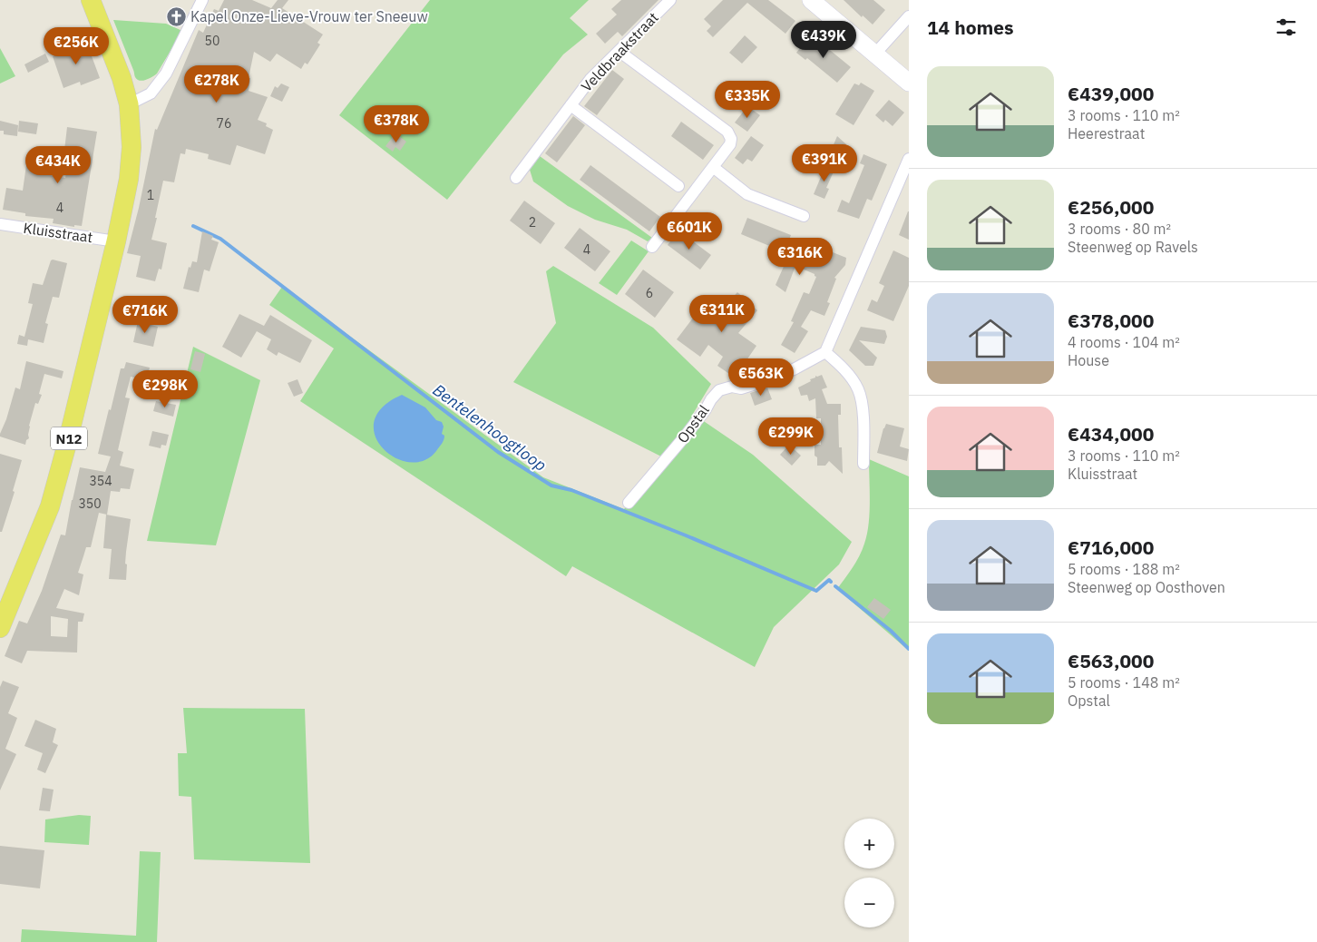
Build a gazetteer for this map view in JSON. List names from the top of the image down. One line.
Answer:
{"streets":{"main road":["N12"],"street":["Veldbraakstraat","Kluisstraat","Opstal"]},"crossings":[["Kluisstraat","N12"]],"water":["Bentelenhoogtloop"],"places":{"church":["Kapel Onze-Lieve-Vrouw ter Sneeuw"]},"house_numbers":["50","76","1","4","2","4","6","354","350"],"page":{"heading":"14 homes","price":["€439K","€256K","€278K","€335K","€378K","€391K","€434K","€601K","€316K","€311K","€716K","€563K","€298K","€299K"],"list":[{"name":"€439,000","note":"3 rooms · 110 m² · Heerestraat"},{"name":"€256,000","note":"3 rooms · 80 m² · Steenweg op Ravels"},{"name":"€378,000","note":"4 rooms · 104 m² · House"},{"name":"€434,000","note":"3 rooms · 110 m² · Kluisstraat"},{"name":"€716,000","note":"5 rooms · 188 m² · Steenweg op Oosthoven"},{"name":"€563,000","note":"5 rooms · 148 m² · Opstal"}],"map_buttons":["+","−"]}}
